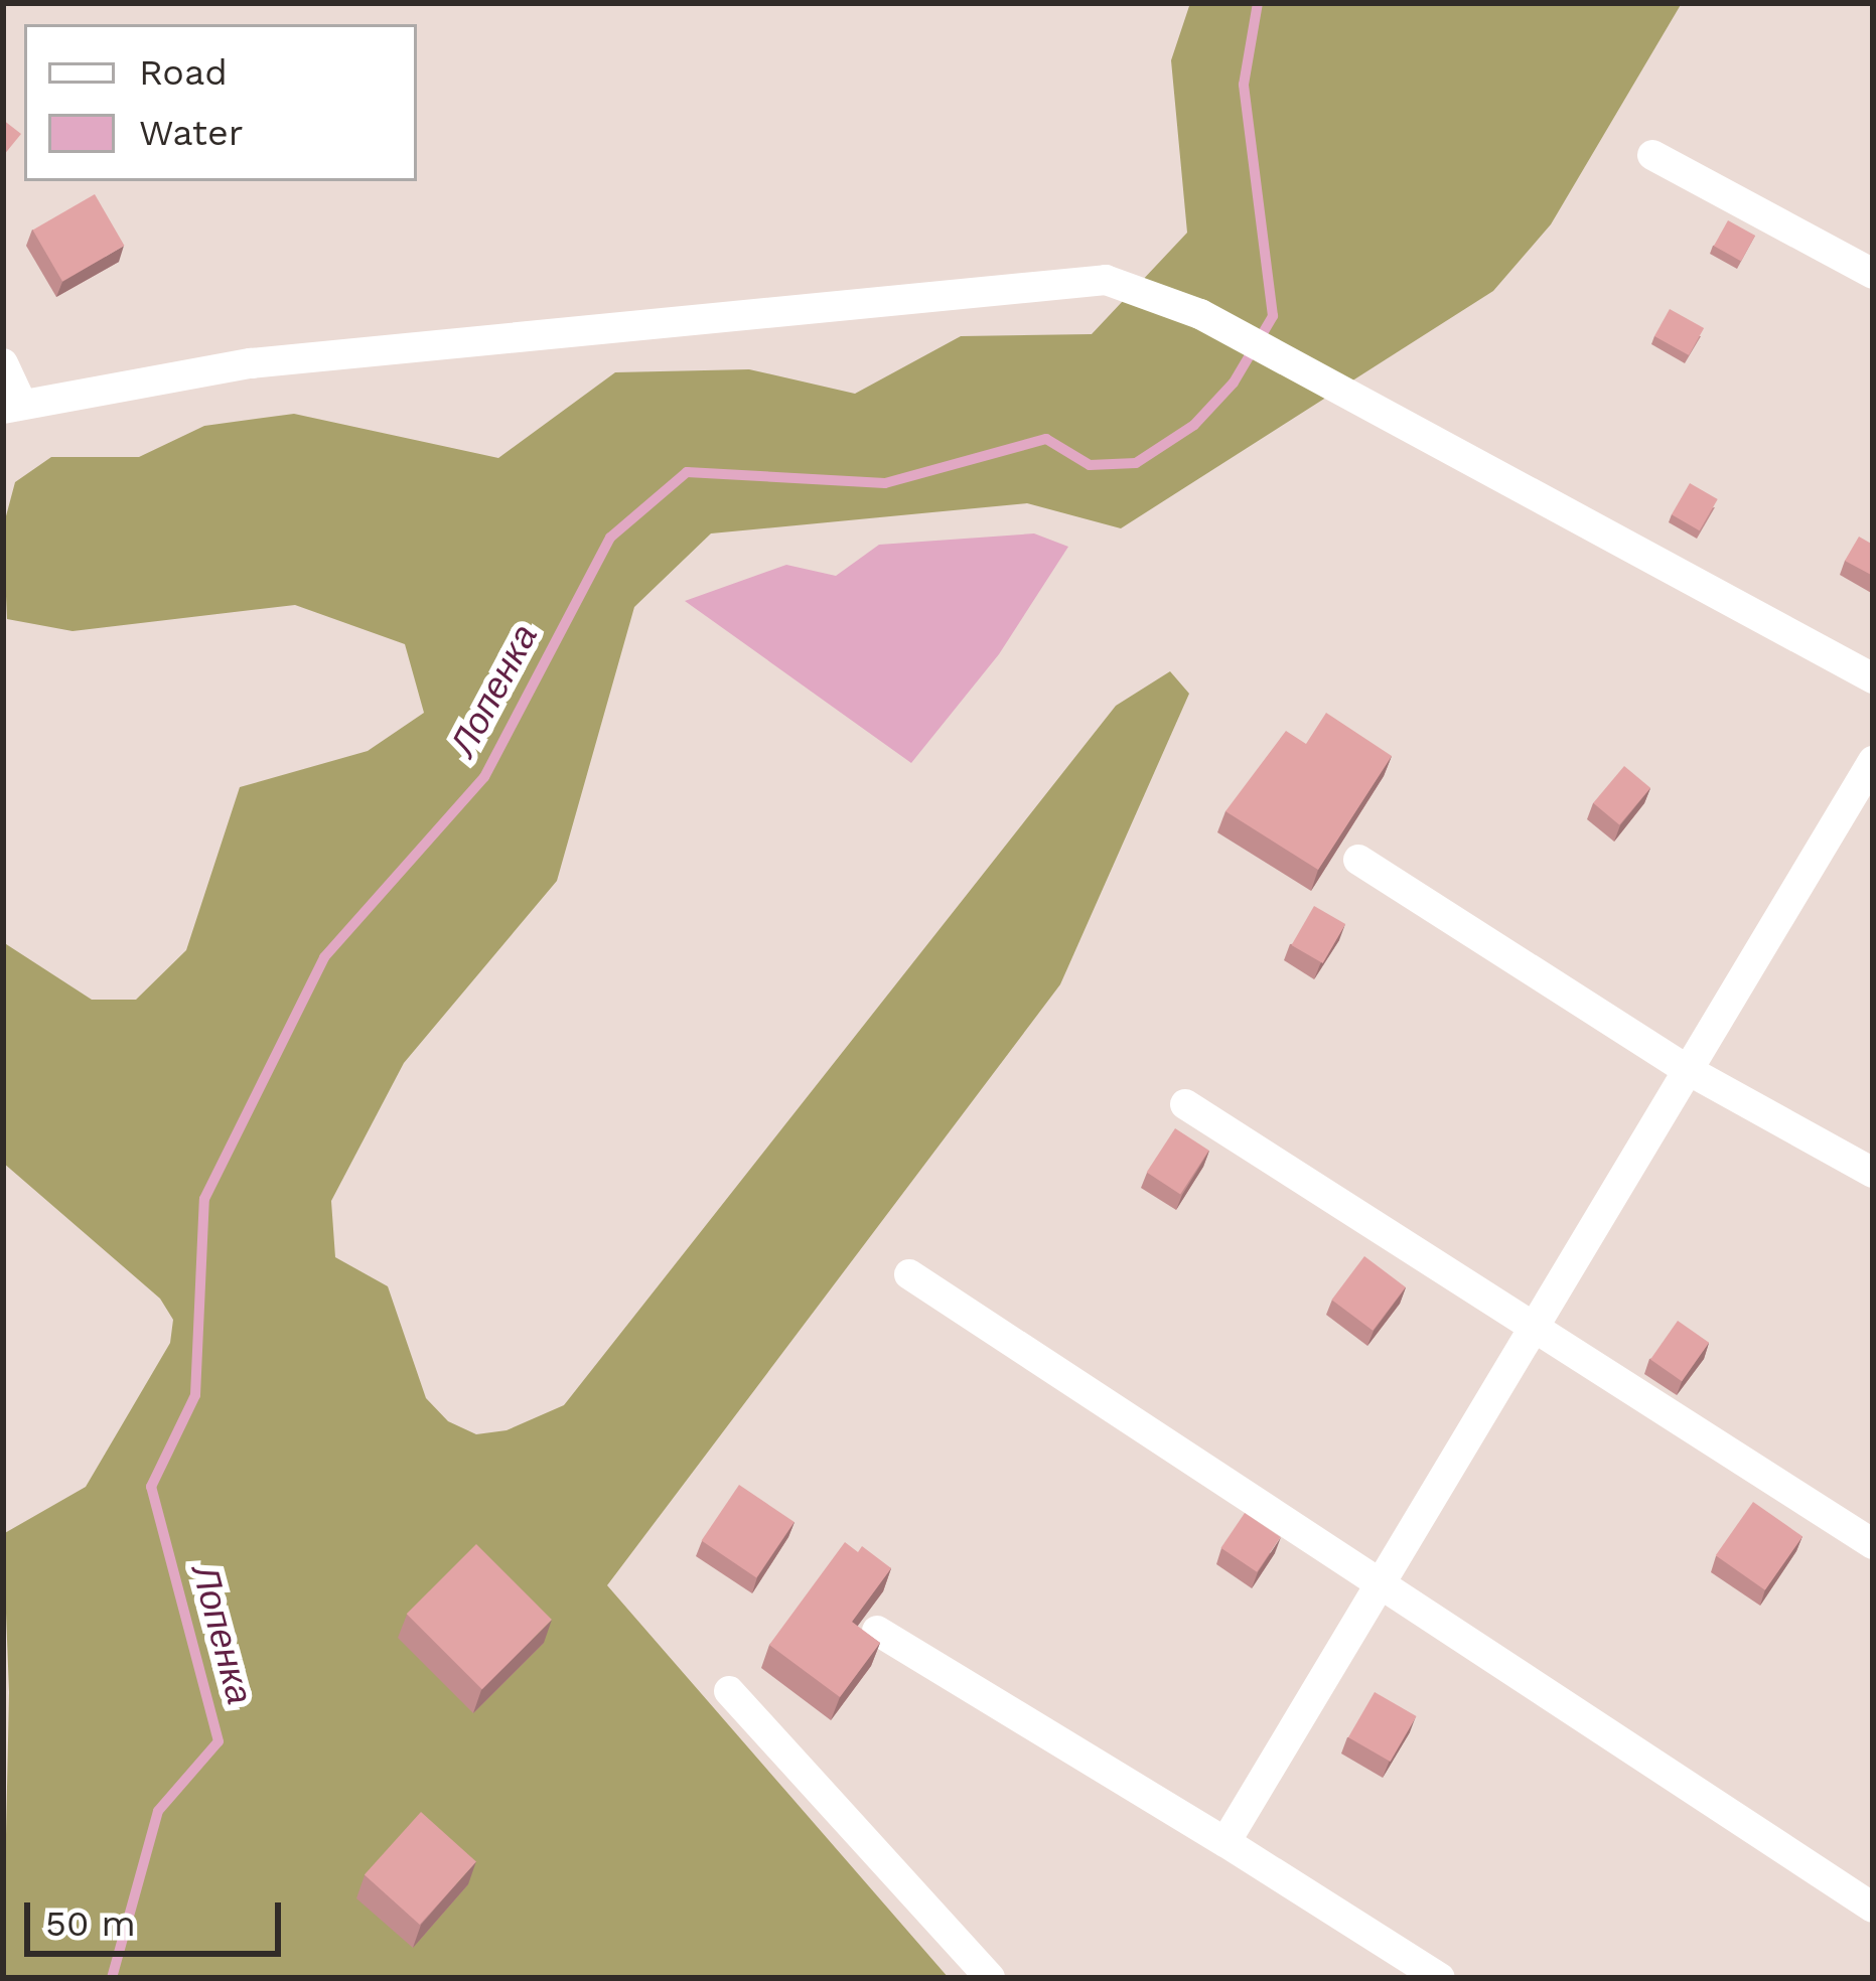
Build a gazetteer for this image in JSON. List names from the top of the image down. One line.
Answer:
{"water":["Лопенка"],"legend":["Road","Water"],"scale_bar":"50 m"}
